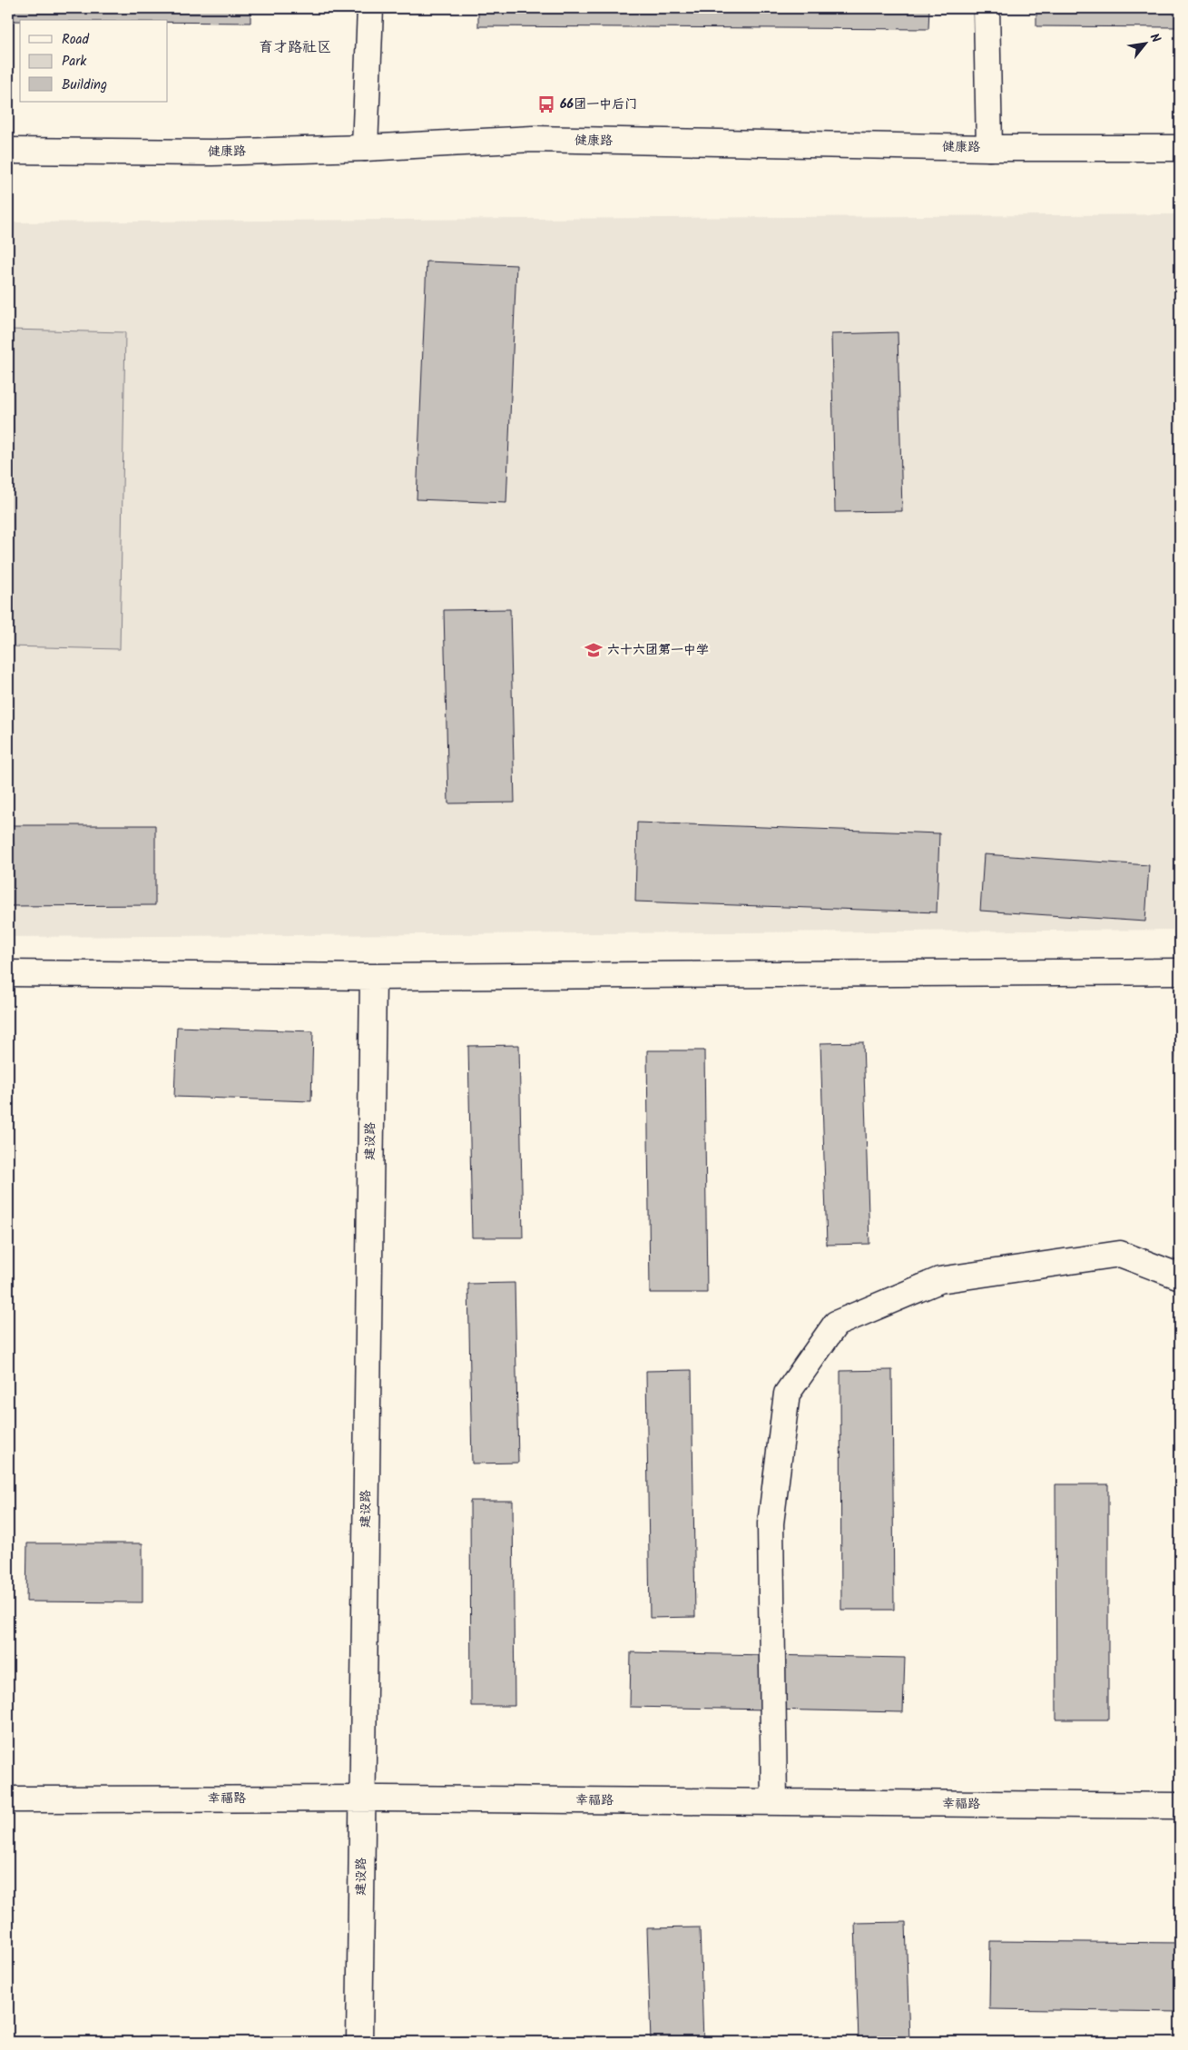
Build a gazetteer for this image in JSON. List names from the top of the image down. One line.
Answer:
{"streets":{"street":["健康路","建设路","幸福路"]},"crossings":[["建设路","幸福路"]],"districts":["育才路社区"],"places":{"bus stop":["66团一中后门"],"school or university":["六十六团第一中学"]},"legend":["Road","Park","Building"],"north":"top right"}
